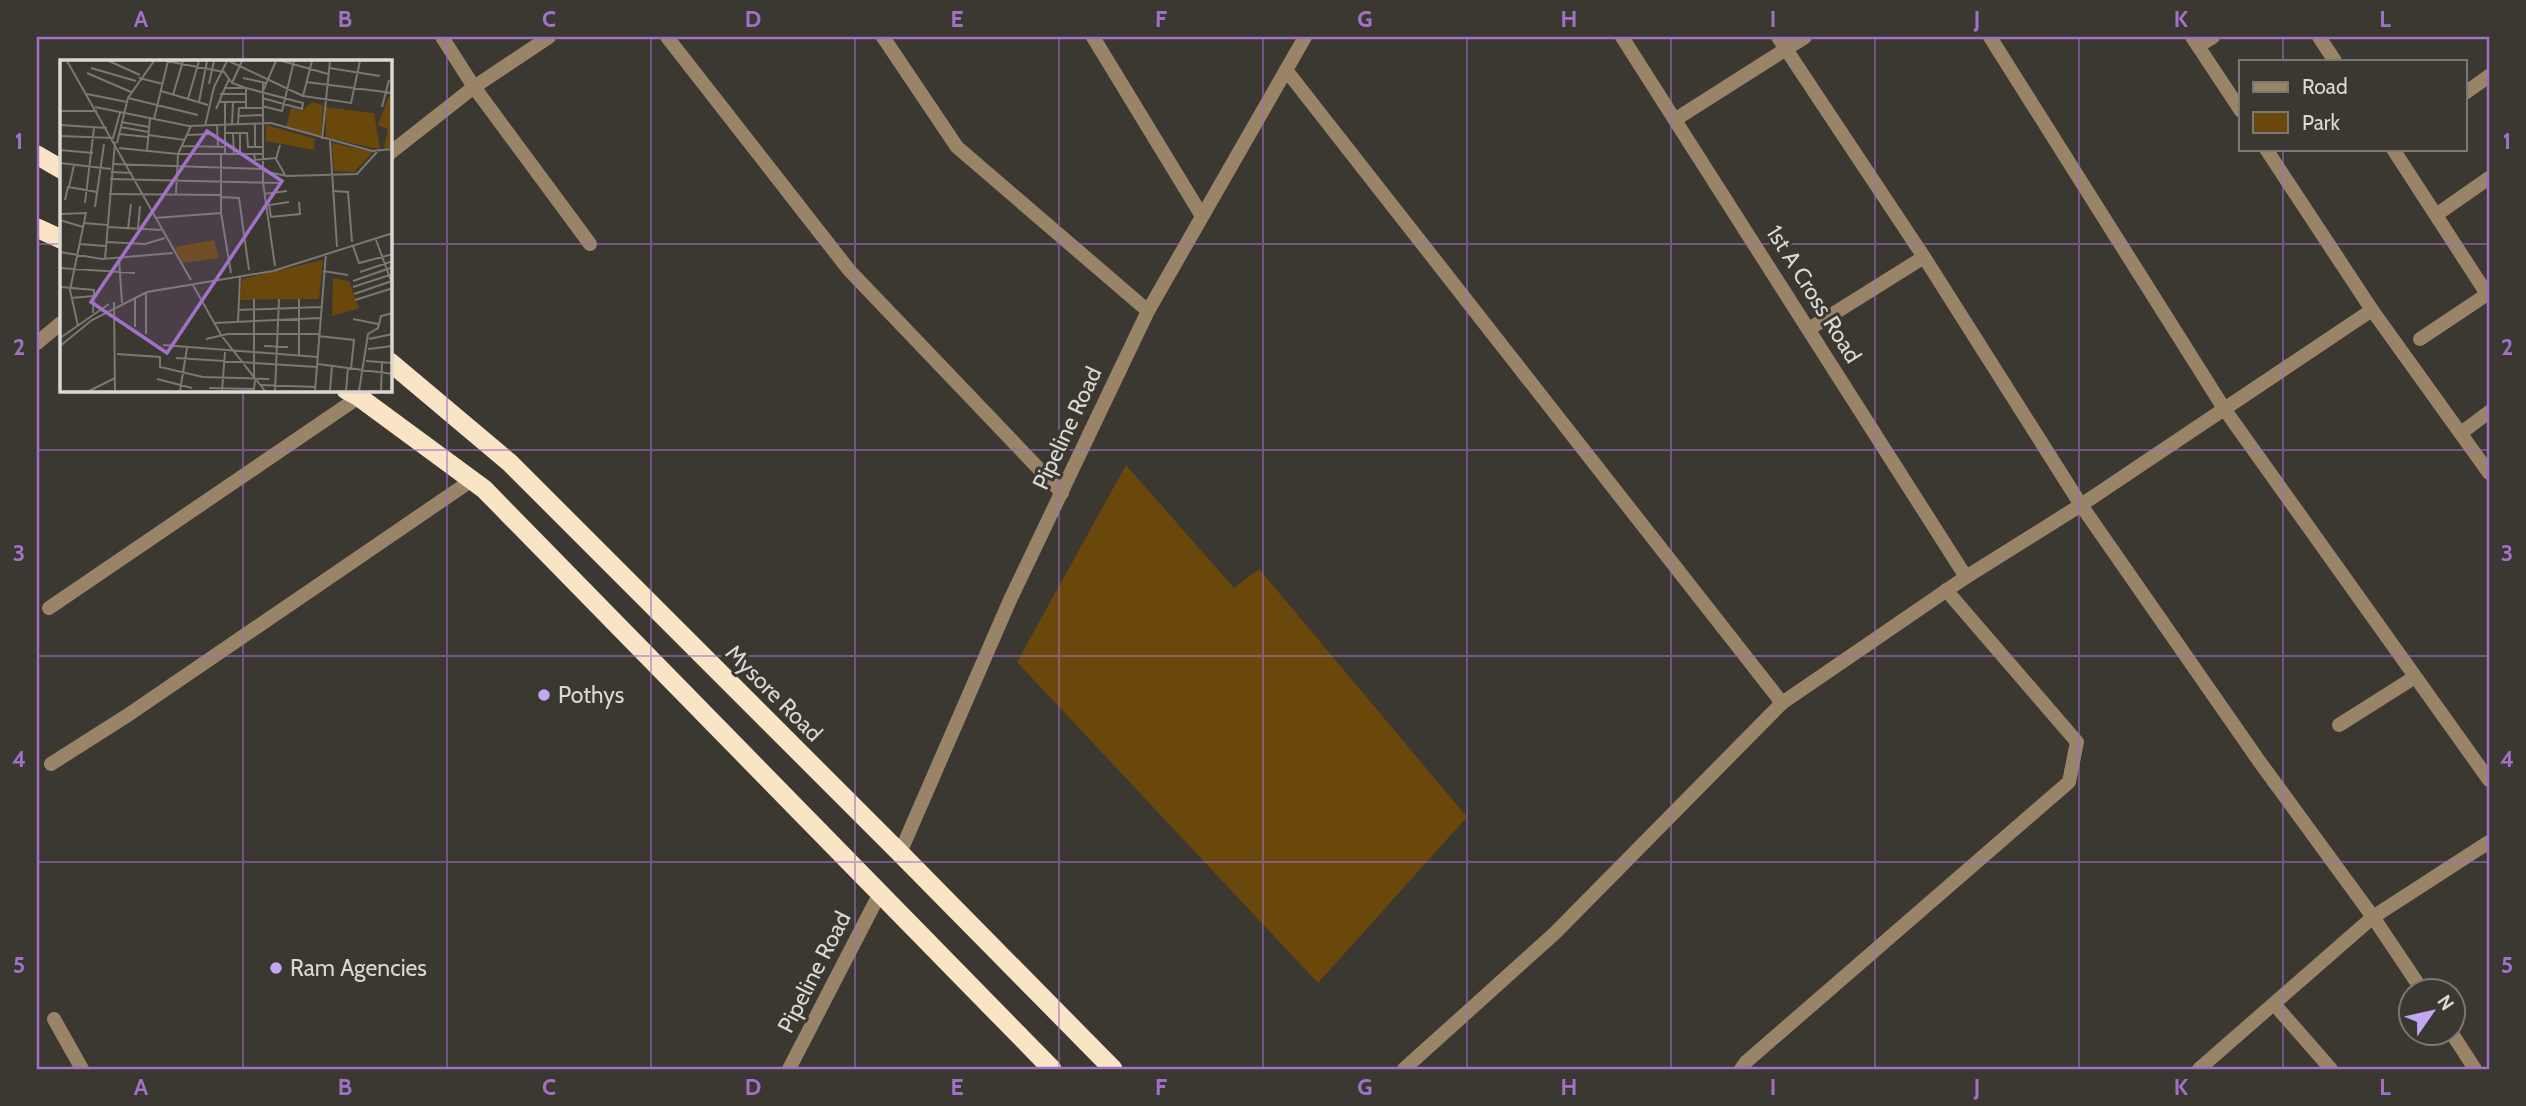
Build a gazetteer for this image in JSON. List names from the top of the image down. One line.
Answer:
{"streets":{"highway":["Mysore Road"],"street":["1st A Cross Road","Pipeline Road"]},"crossings":[["Pipeline Road","Mysore Road"]],"places":["Pothys","Ram Agencies"],"legend":["Road","Park"],"north":"top right","grid":{"columns":["A","B","C","D","E","F","G","H","I","J","K","L"],"rows":["1","2","3","4","5"]}}
